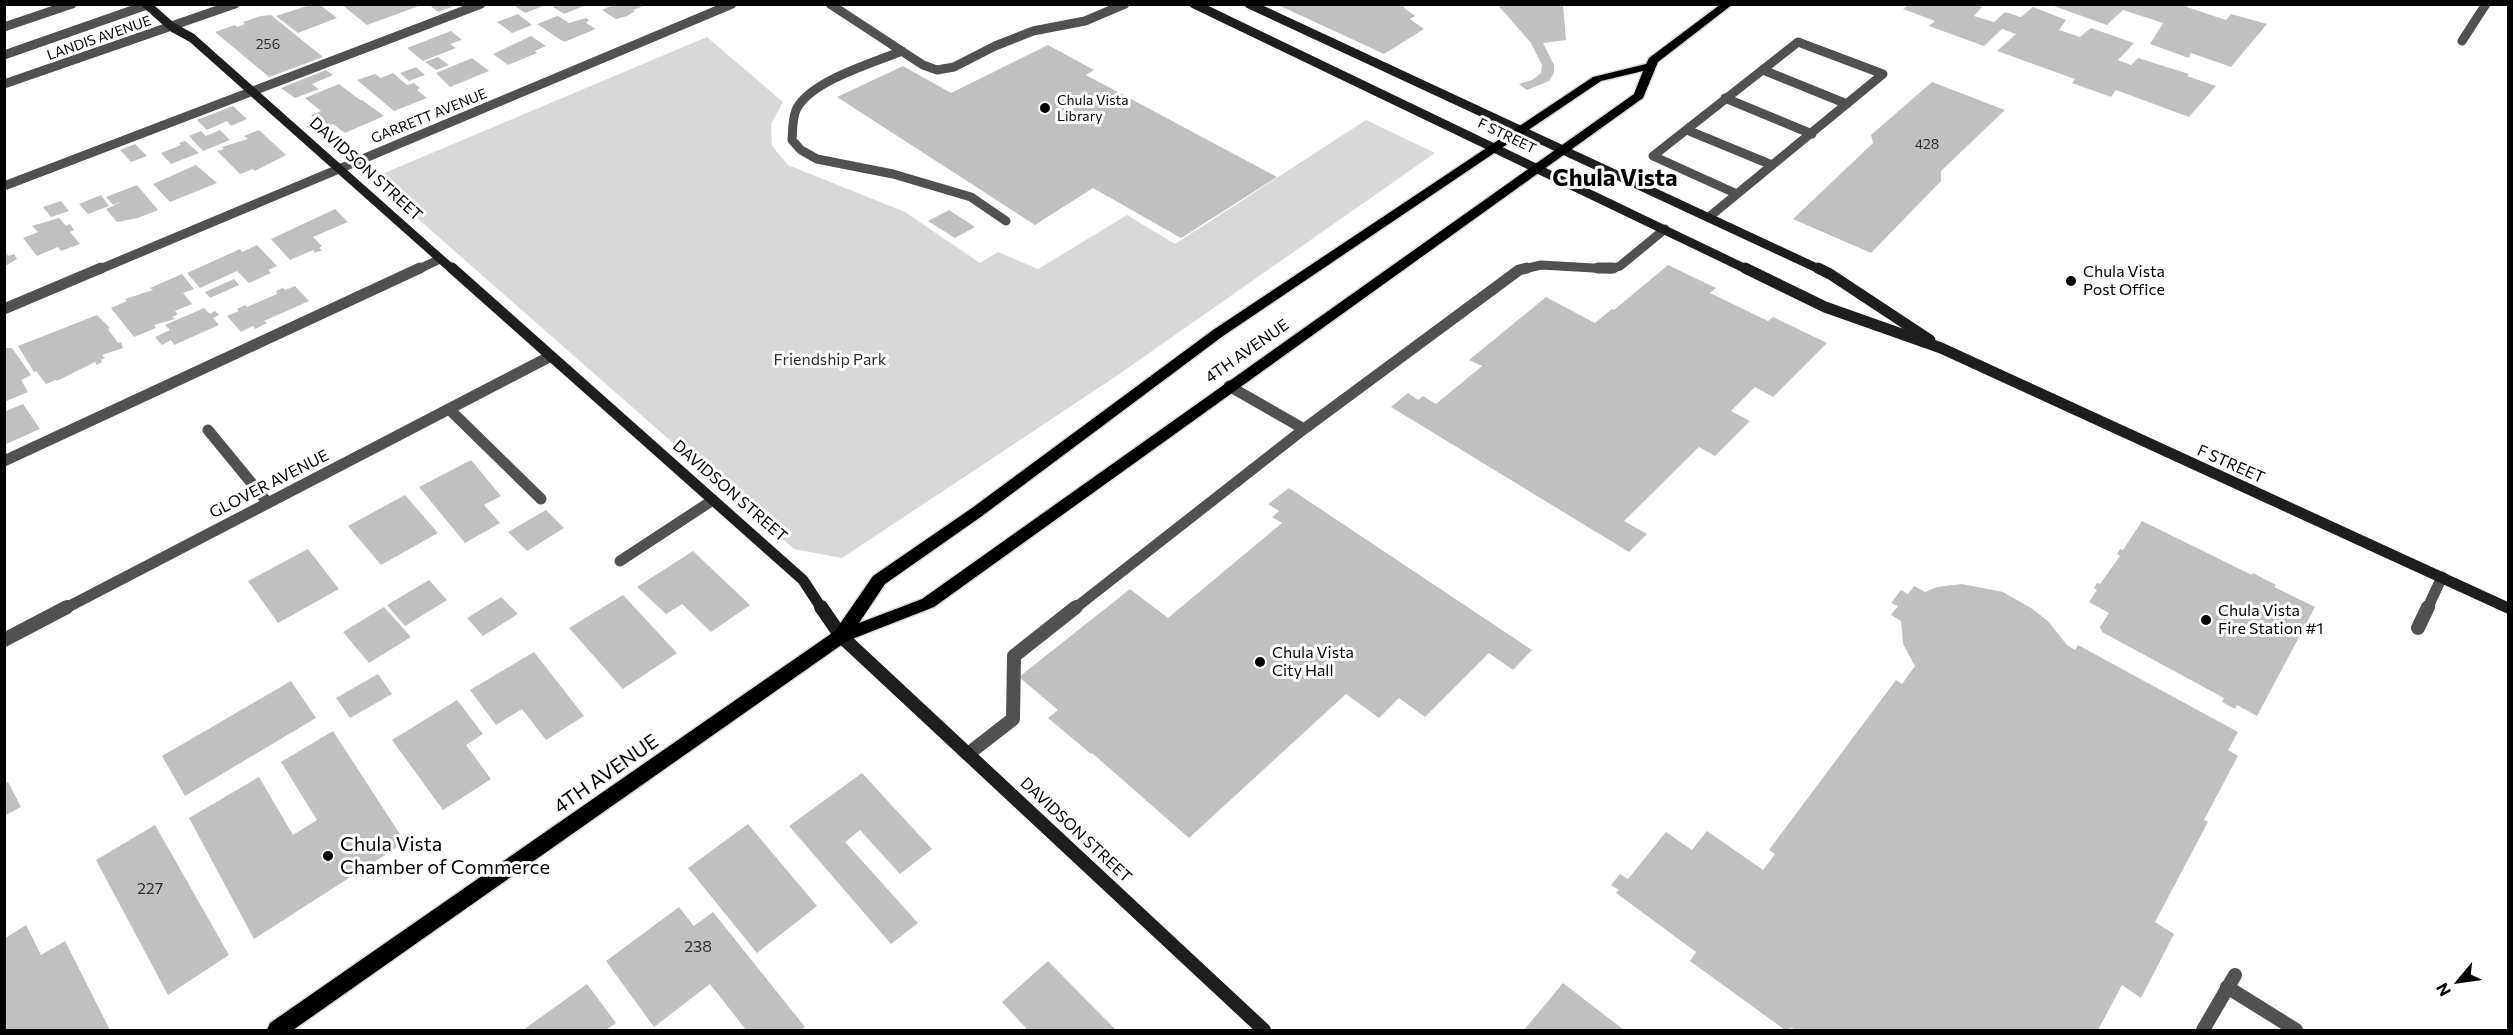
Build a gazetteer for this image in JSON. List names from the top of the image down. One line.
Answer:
{"streets":{"main road":["F STREET","DAVIDSON STREET","4TH AVENUE"],"street":["LANDIS AVENUE","GARRETT AVENUE","GLOVER AVENUE"]},"crossings":[["LANDIS AVENUE","DAVIDSON STREET"],["GARRETT AVENUE","DAVIDSON STREET"],["F STREET","4TH AVENUE"],["DAVIDSON STREET","4TH AVENUE"],["DAVIDSON STREET","GLOVER AVENUE"]],"districts":["Chula Vista"],"parks":["Friendship Park"],"places":["Chula Vista Library","Chula Vista Post Office","Chula Vista Fire Station #1","Chula Vista City Hall","Chula Vista Chamber of Commerce"],"house_numbers":["256","428","227","238"],"north":"bottom left"}
